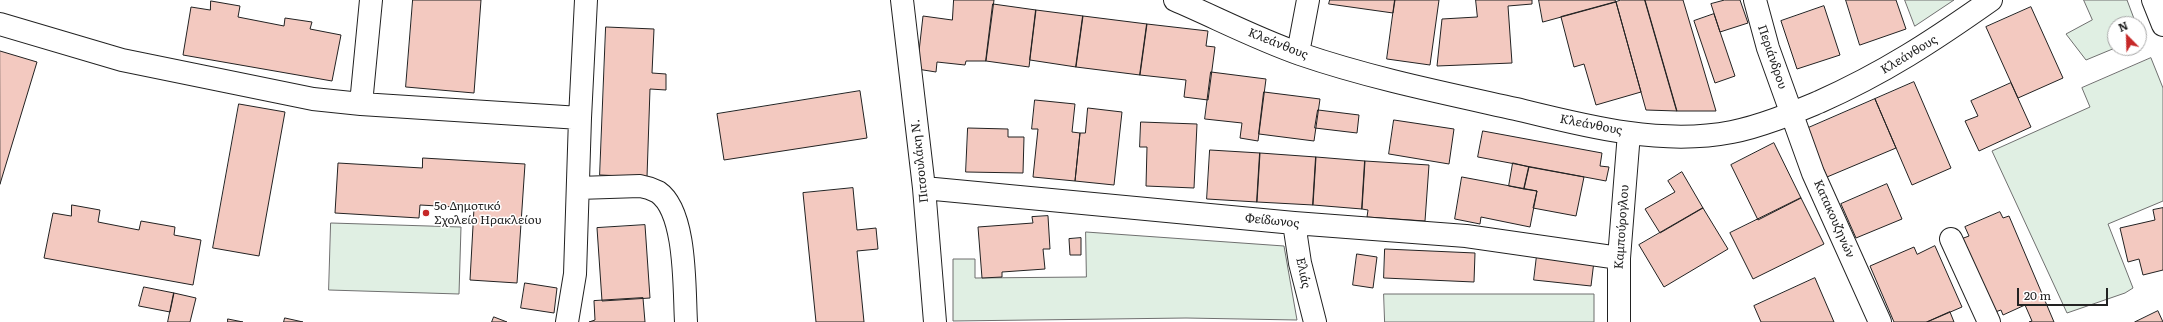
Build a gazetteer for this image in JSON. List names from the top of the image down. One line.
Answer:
{"streets":{"street":["Κλεάνθους","Περιάνδρου","Πιτσουλάκη Ν.","Κατακουζηνών","Φείδωνος","Καμπούρογλου","Ελιάς"]},"crossings":[["Κλεάνθους","Περιάνδρου"],["Κλεάνθους","Κατακουζηνών"],["Κλεάνθους","Καμπούρογλου"],["Περιάνδρου","Κατακουζηνών"],["Πιτσουλάκη Ν.","Φείδωνος"],["Φείδωνος","Καμπούρογλου"],["Φείδωνος","Ελιάς"]],"places":["5ο Δημοτικό Σχολείο Ηρακλείου"],"scale_bar":"20 m","north":"top left"}
